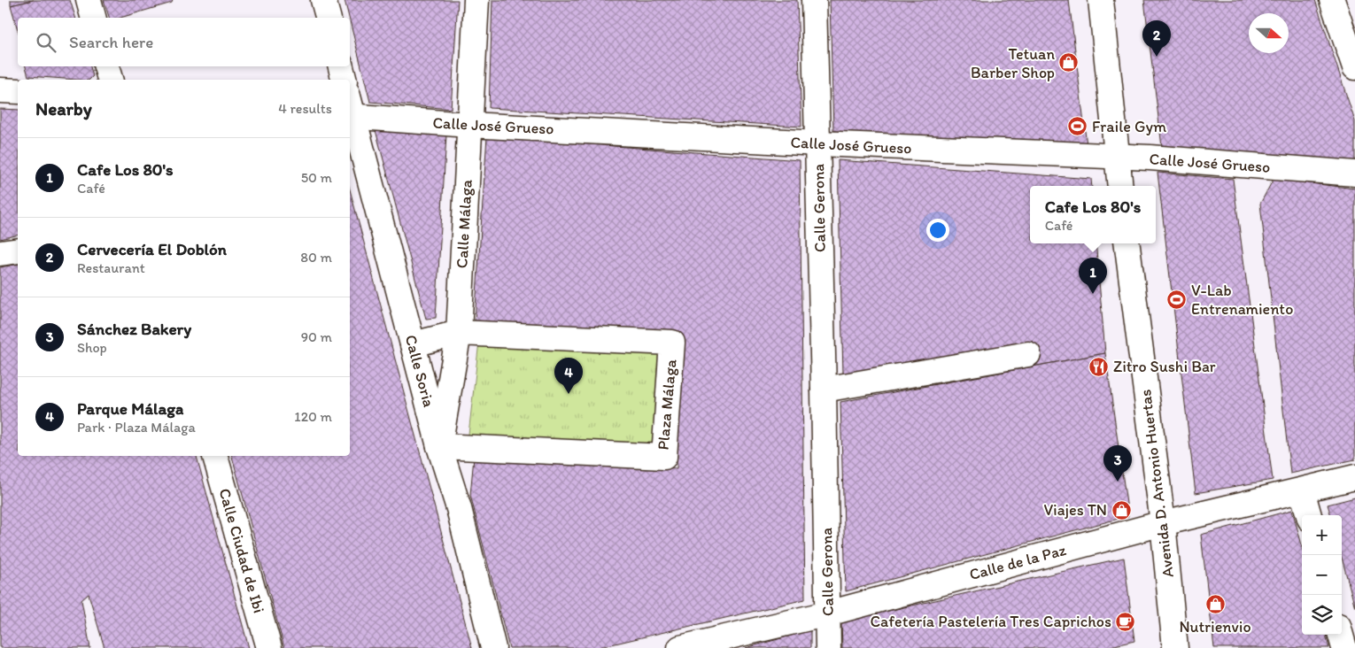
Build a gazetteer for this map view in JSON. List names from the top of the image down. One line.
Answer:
{"streets":{"street":["Calle José Grueso","Calle Gerona","Calle Málaga","Calle Soria","Plaza Málaga","Avenida D. Antonio Huertas","Calle Ciudad de Ibi","Calle de la Paz"]},"crossings":[["Calle José Grueso","Calle Gerona"],["Calle José Grueso","Calle Málaga"],["Calle José Grueso","Calle Soria"],["Calle Gerona","Calle de la Paz"],["Calle Málaga","Calle Soria"],["Calle Málaga","Plaza Málaga"],["Calle Soria","Plaza Málaga"],["Avenida D. Antonio Huertas","Calle de la Paz"]],"places":{"shop":["Tetuan Barber Shop","Viajes TN","Nutrienvio"],"sports":["Fraile Gym","V-Lab Entrenamiento"],"restaurant":["Zitro Sushi Bar"],"cafe":["Cafetería Pastelería Tres Caprichos"]},"north":"right","page":{"search":"Search here","pins":["2","1","4","3"],"heading":["Nearby","4 results"],"list":[{"mark":"1","name":"Cafe Los 80's","note":"Café","value":"50 m"},{"mark":"2","name":"Cervecería El Doblón","note":"Restaurant","value":"80 m"},{"mark":"3","name":"Sánchez Bakery","note":"Shop","value":"90 m"},{"mark":"4","name":"Parque Málaga","note":"Park · Plaza Málaga","value":"120 m"}],"popup":["Cafe Los 80's","Café"],"map_buttons":["+","−"]}}
